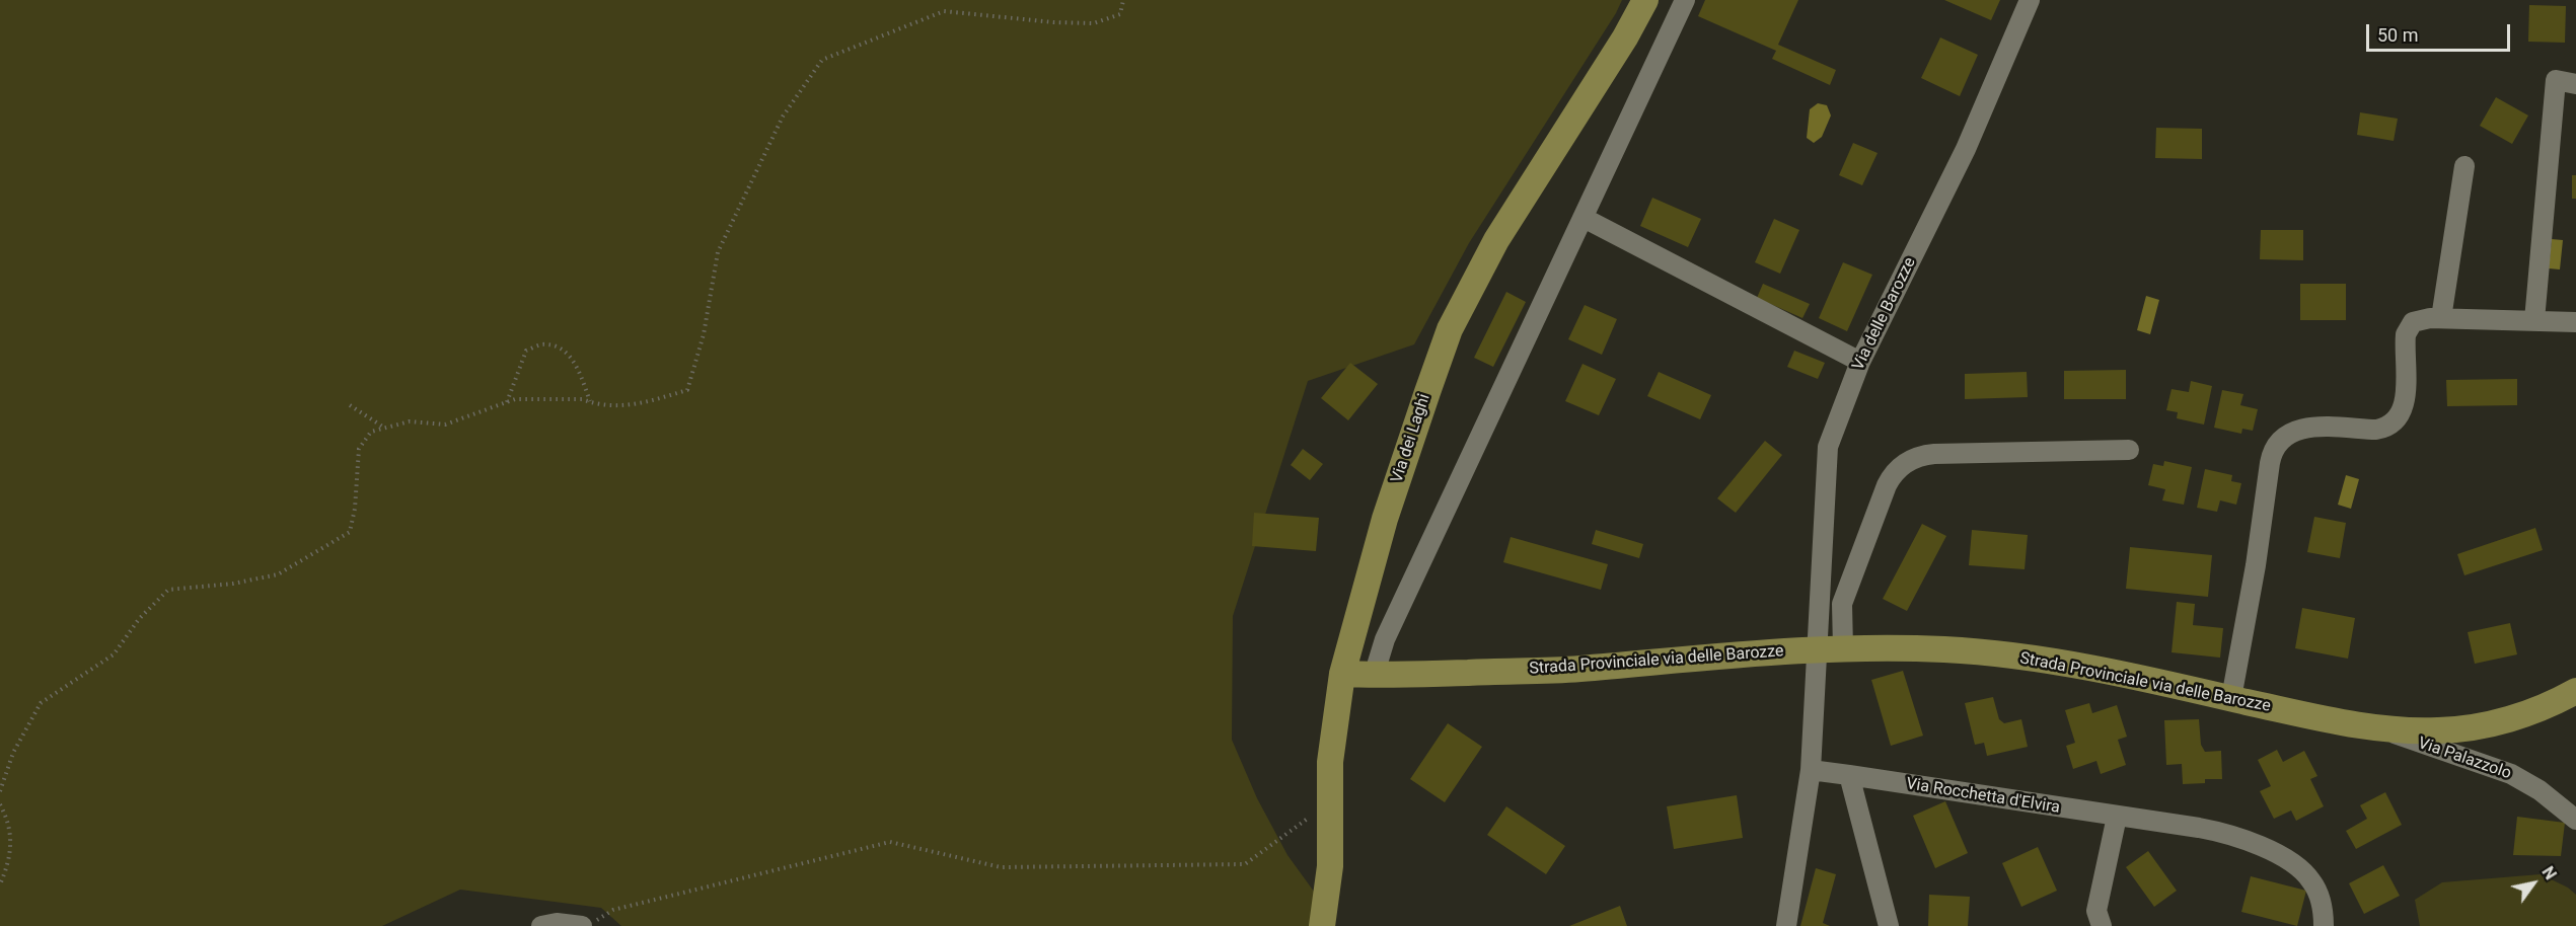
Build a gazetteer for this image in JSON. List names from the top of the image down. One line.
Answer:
{"streets":{"main road":["Via dei Laghi","Strada Provinciale via delle Barozze"],"street":["Via delle Barozze","Via Palazzolo","Via Rocchetta d'Elvira"]},"crossings":[["Via delle Barozze","Strada Provinciale via delle Barozze"],["Via dei Laghi","Strada Provinciale via delle Barozze"],["Strada Provinciale via delle Barozze","Via Palazzolo"]],"scale_bar":"50 m","north":"top right"}
